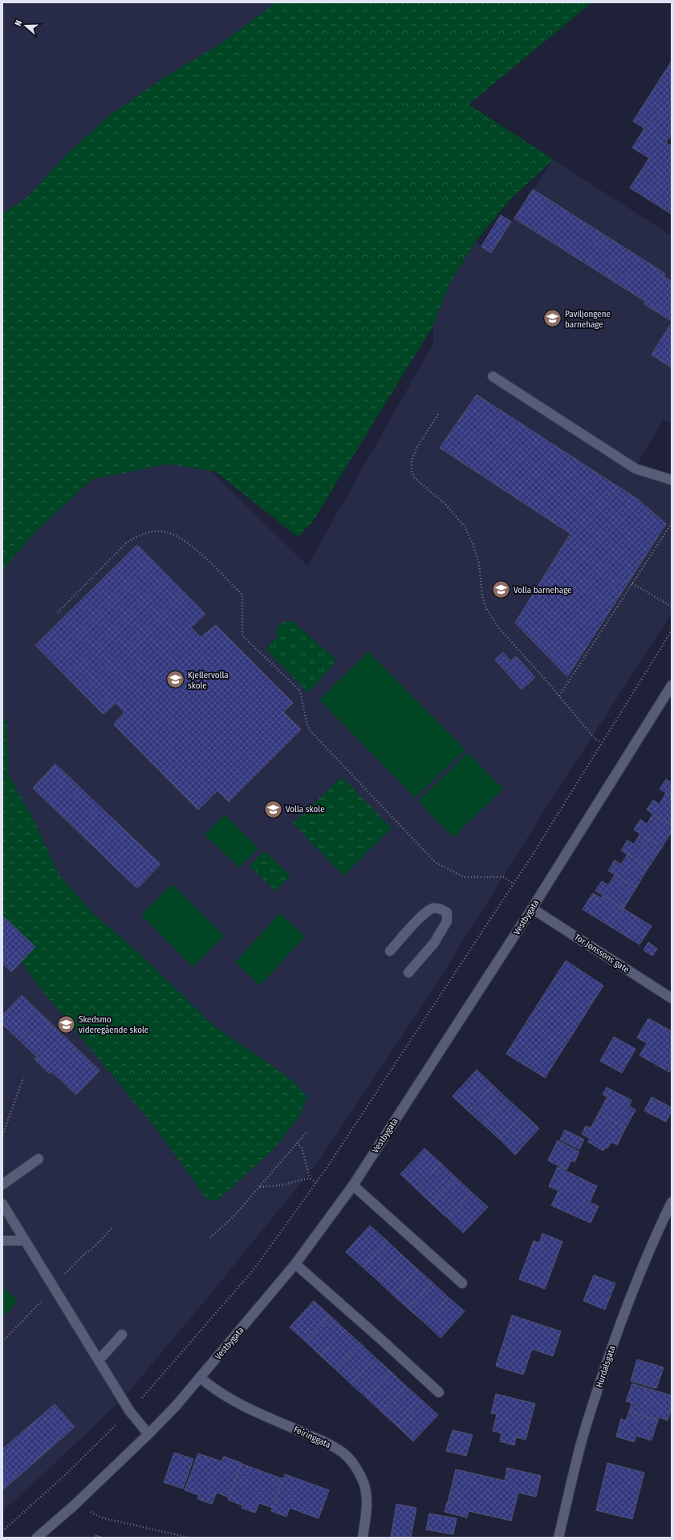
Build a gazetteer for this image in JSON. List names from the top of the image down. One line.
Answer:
{"streets":{"street":["Vestbygata","Tor Jonssons gate","Hurdalsgata","Feiringgata"]},"crossings":[["Vestbygata","Tor Jonssons gate"],["Vestbygata","Feiringgata"]],"places":{"school or university":["Paviljongene barnehage","Volla barnehage","Kjellervolla skole","Volla skole","Skedsmo videregående skole"]},"north":"left"}
